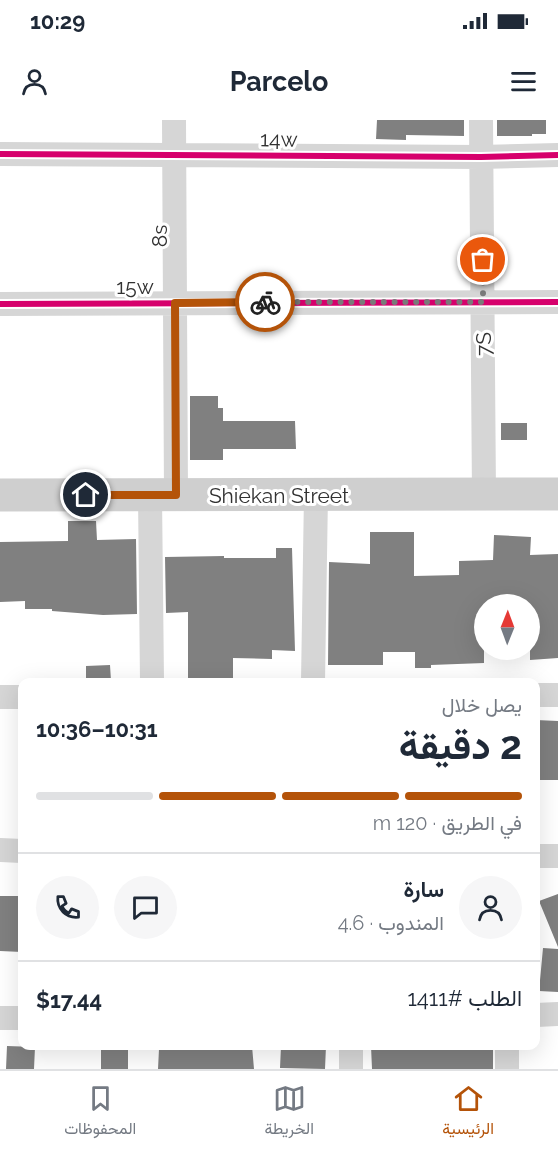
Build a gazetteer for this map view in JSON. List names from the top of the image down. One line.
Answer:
{"streets":{"street":["14w","8s","15w","7S","Shiekan Street"]},"crossings":[["14w","8s"],["14w","7S"],["8s","15w"],["8s","Shiekan Street"],["15w","7S"],["7S","Shiekan Street"]],"north":"top","page":{"status":"10:29","header":"Parcelo","heading":["2 دقيقة","يصل خلال","10:31–10:36"],"panel":["سارة","المندوب · 4.6","الطلب #1411","$17.44"],"bar":"في الطريق · 120 m","tabs":["الرئيسية","الخريطة","المحفوظات"]}}
